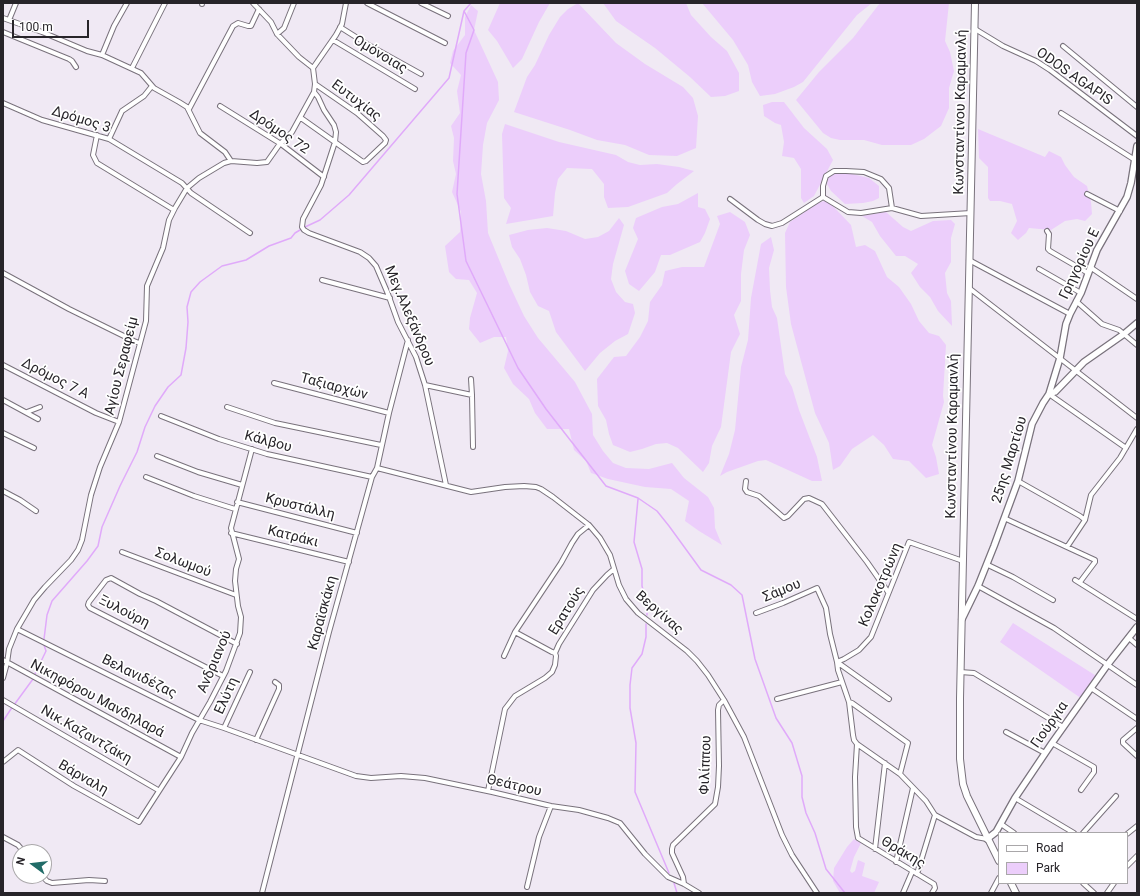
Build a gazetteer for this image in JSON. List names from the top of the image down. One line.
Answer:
{"streets":{"main road":["Κωνσταντίνου Καραμανλή"],"street":["Ομόνοιας","ODOS AGAPIS","Ευτυχίας","Δρόμος 3","Δρόμος 72","Γρηγορίου Ε","Μεγ.Αλεξάνδρου","Αγίου Σεραφείμ","Δρόμος 7 Α","Ταξιαρχών","Κάλβου","25ης Μαρτίου","Κρυστάλλη","Κατράκι","Σολωμού","Κολοκοτρώνη","Σάμου","Ερατούς","Ξυλούρη","Καραϊσκάκη","Βεργίνας","Ανδριανού","Βελανιδέζας","Ελύτη","Νικηφόρου Μανδηλαρά","Γιούργια","Νικ.Καζαντζάκη","Φιλίππου","Βάρναλη","Θεάτρου","Θράκης"]},"crossings":[["ODOS AGAPIS","Κωνσταντίνου Καραμανλή"],["Ευτυχίας","Μεγ.Αλεξάνδρου"],["Κωνσταντίνου Καραμανλή","25ης Μαρτίου"],["Κωνσταντίνου Καραμανλή","Κολοκοτρώνη"],["Κωνσταντίνου Καραμανλή","Γιούργια"],["Δρόμος 3","Αγίου Σεραφείμ"],["Δρόμος 72","Μεγ.Αλεξάνδρου"],["Δρόμος 72","Αγίου Σεραφείμ"],["Γρηγορίου Ε","25ης Μαρτίου"],["Μεγ.Αλεξάνδρου","Αγίου Σεραφείμ"],["Μεγ.Αλεξάνδρου","Καραϊσκάκη"],["Μεγ.Αλεξάνδρου","Βεργίνας"],["Αγίου Σεραφείμ","Δρόμος 7 Α"],["Αγίου Σεραφείμ","Βελανιδέζας"],["Αγίου Σεραφείμ","Νικηφόρου Μανδηλαρά"],["Ταξιαρχών","Καραϊσκάκη"],["Κάλβου","Καραϊσκάκη"],["Κάλβου","Ανδριανού"],["Κρυστάλλη","Καραϊσκάκη"],["Κρυστάλλη","Ανδριανού"],["Κατράκι","Καραϊσκάκη"],["Κατράκι","Ανδριανού"],["Σολωμού","Ανδριανού"],["Κολοκοτρώνη","Σάμου"],["Ερατούς","Βεργίνας"],["Ερατούς","Θεάτρου"],["Ξυλούρη","Ανδριανού"],["Καραϊσκάκη","Βεργίνας"],["Καραϊσκάκη","Βελανιδέζας"],["Καραϊσκάκη","Θεάτρου"],["Βεργίνας","Φιλίππου"],["Ανδριανού","Βελανιδέζας"],["Ανδριανού","Νικηφόρου Μανδηλαρά"],["Ανδριανού","Νικ.Καζαντζάκη"],["Ανδριανού","Βάρναλη"],["Βελανιδέζας","Ελύτη"],["Βελανιδέζας","Θεάτρου"],["Φιλίππου","Θεάτρου"]],"legend":["Road","Park"],"scale_bar":"100 m","north":"left"}
